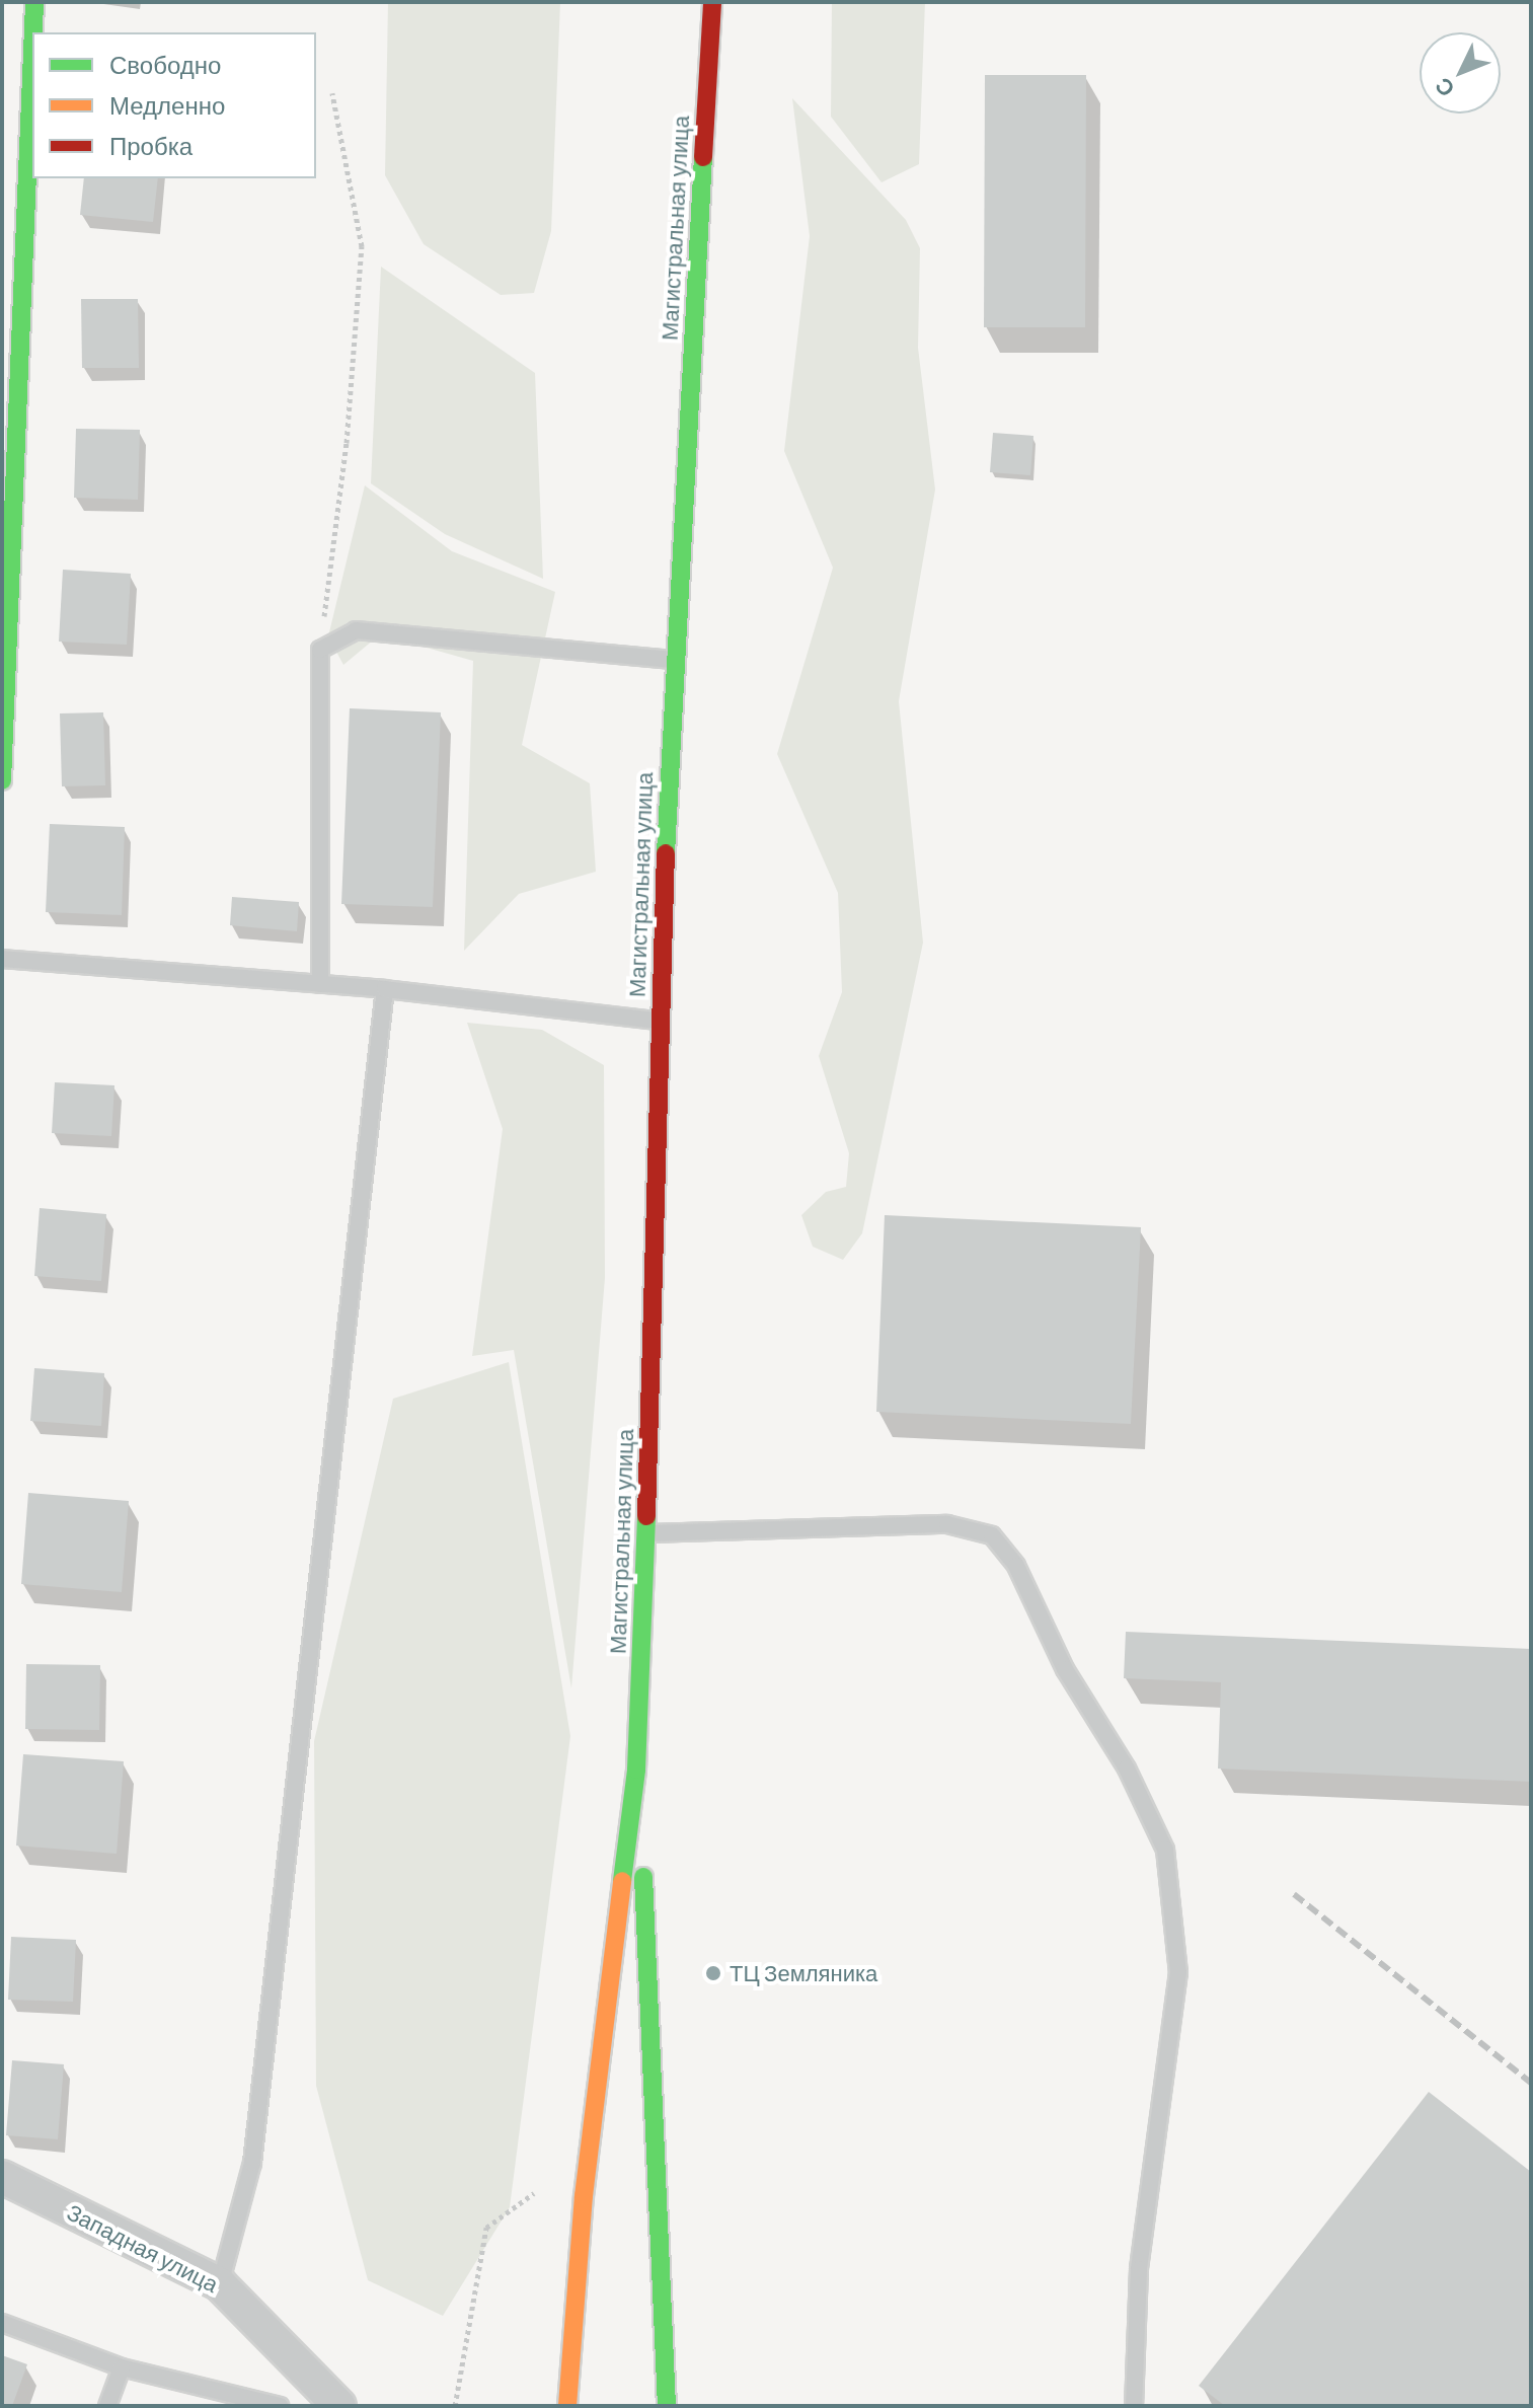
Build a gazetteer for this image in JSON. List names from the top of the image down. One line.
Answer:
{"streets":{"main road":["Магистральная улица"],"street":["Западная улица"]},"places":["ТЦ Земляника"],"legend":["Свободно","Медленно","Пробка"],"north":"bottom left"}
